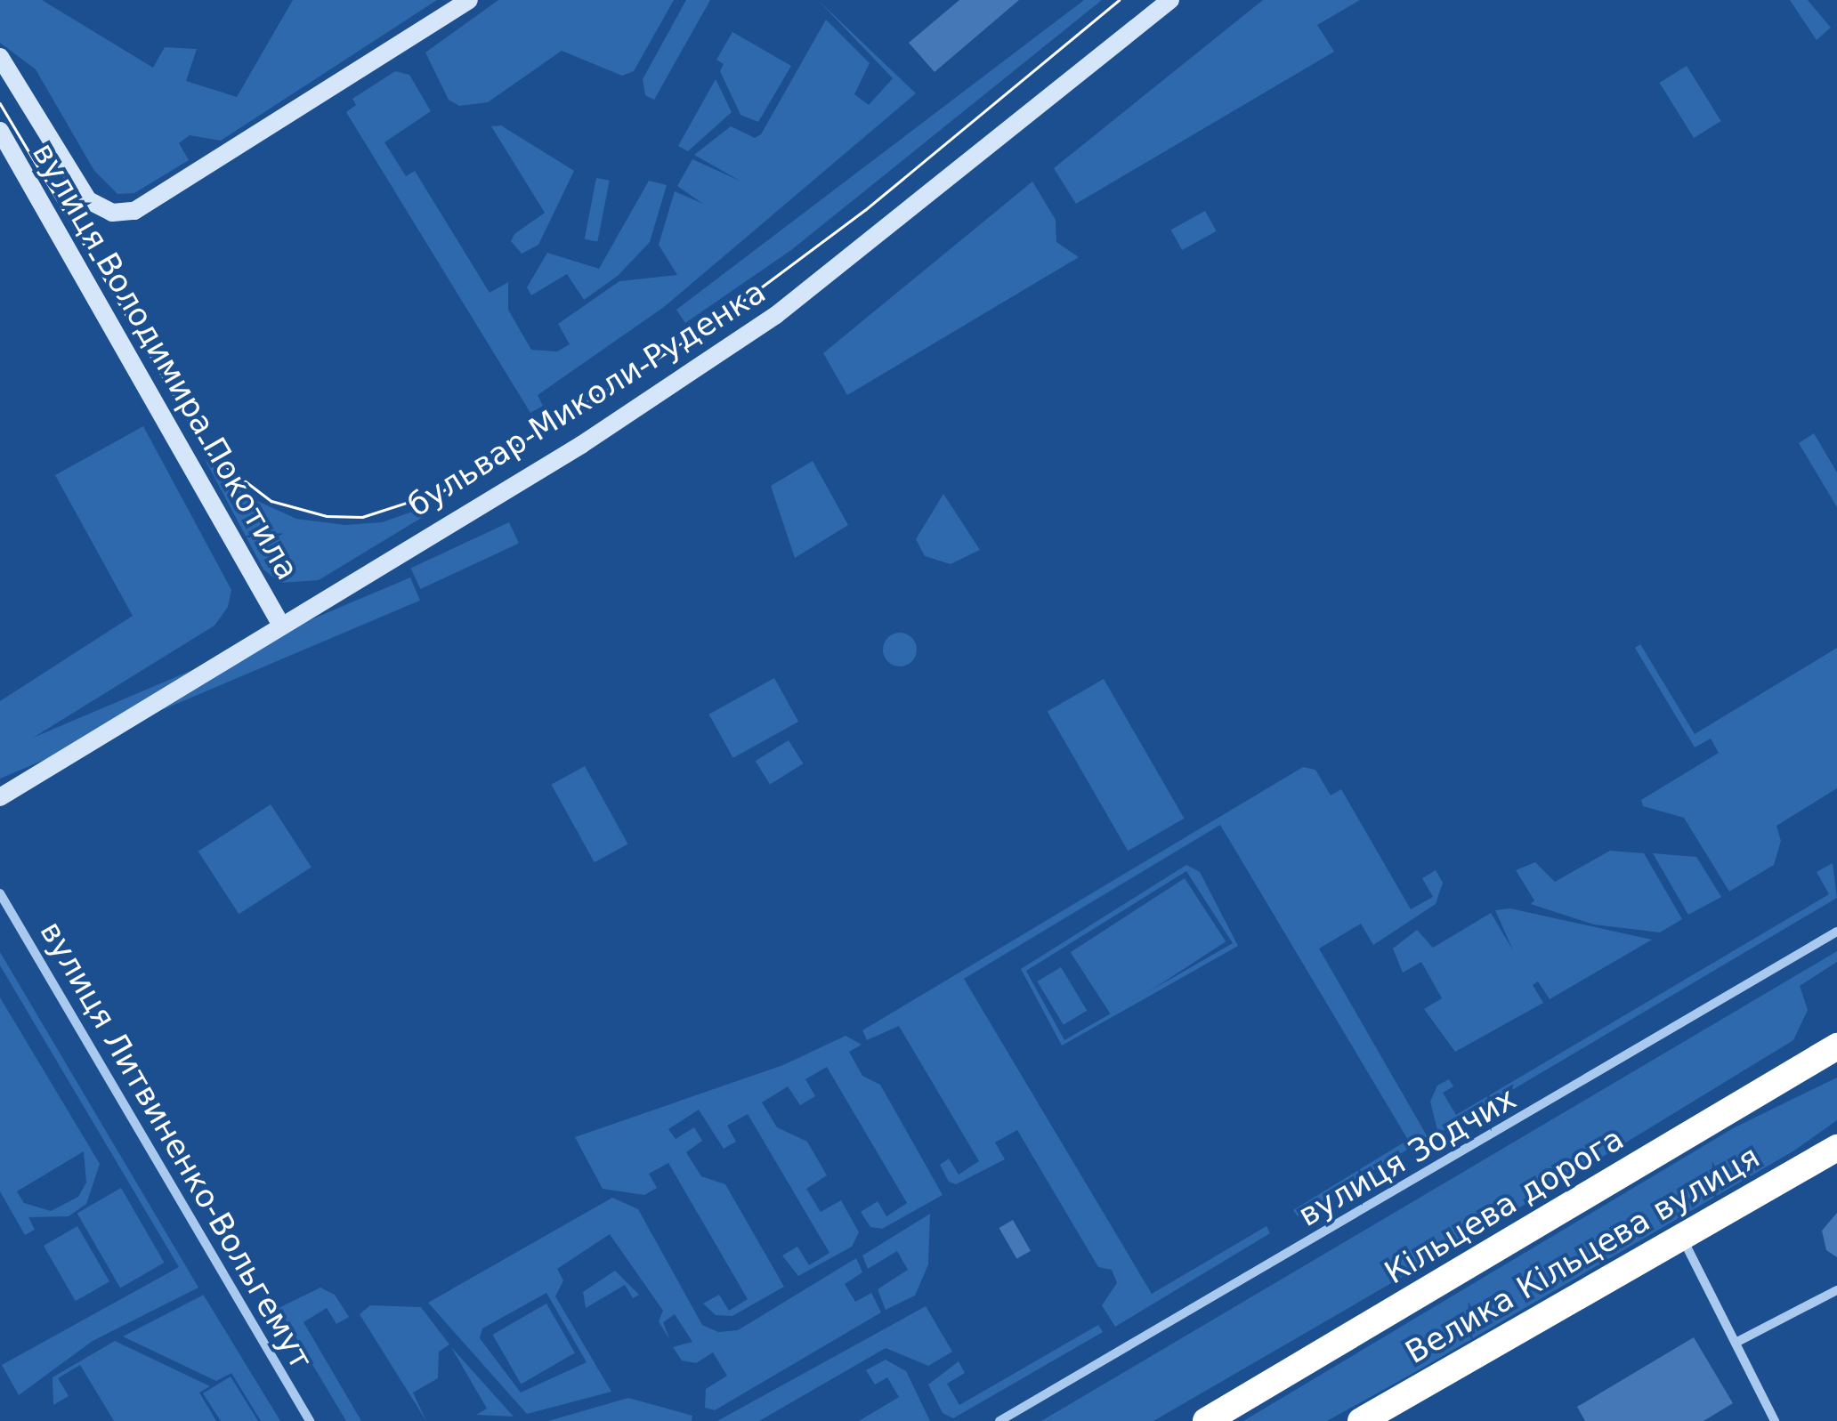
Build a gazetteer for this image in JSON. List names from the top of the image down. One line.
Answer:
{"streets":{"highway":["Кільцева дорога","Велика Кільцева вулиця"],"street":["вулиця Володимира Покотила","бульвар Миколи Руденка","вулиця Литвиненко-Вольгемут","вулиця Зодчих"]},"crossings":[["вулиця Володимира Покотила","бульвар Миколи Руденка"]]}
